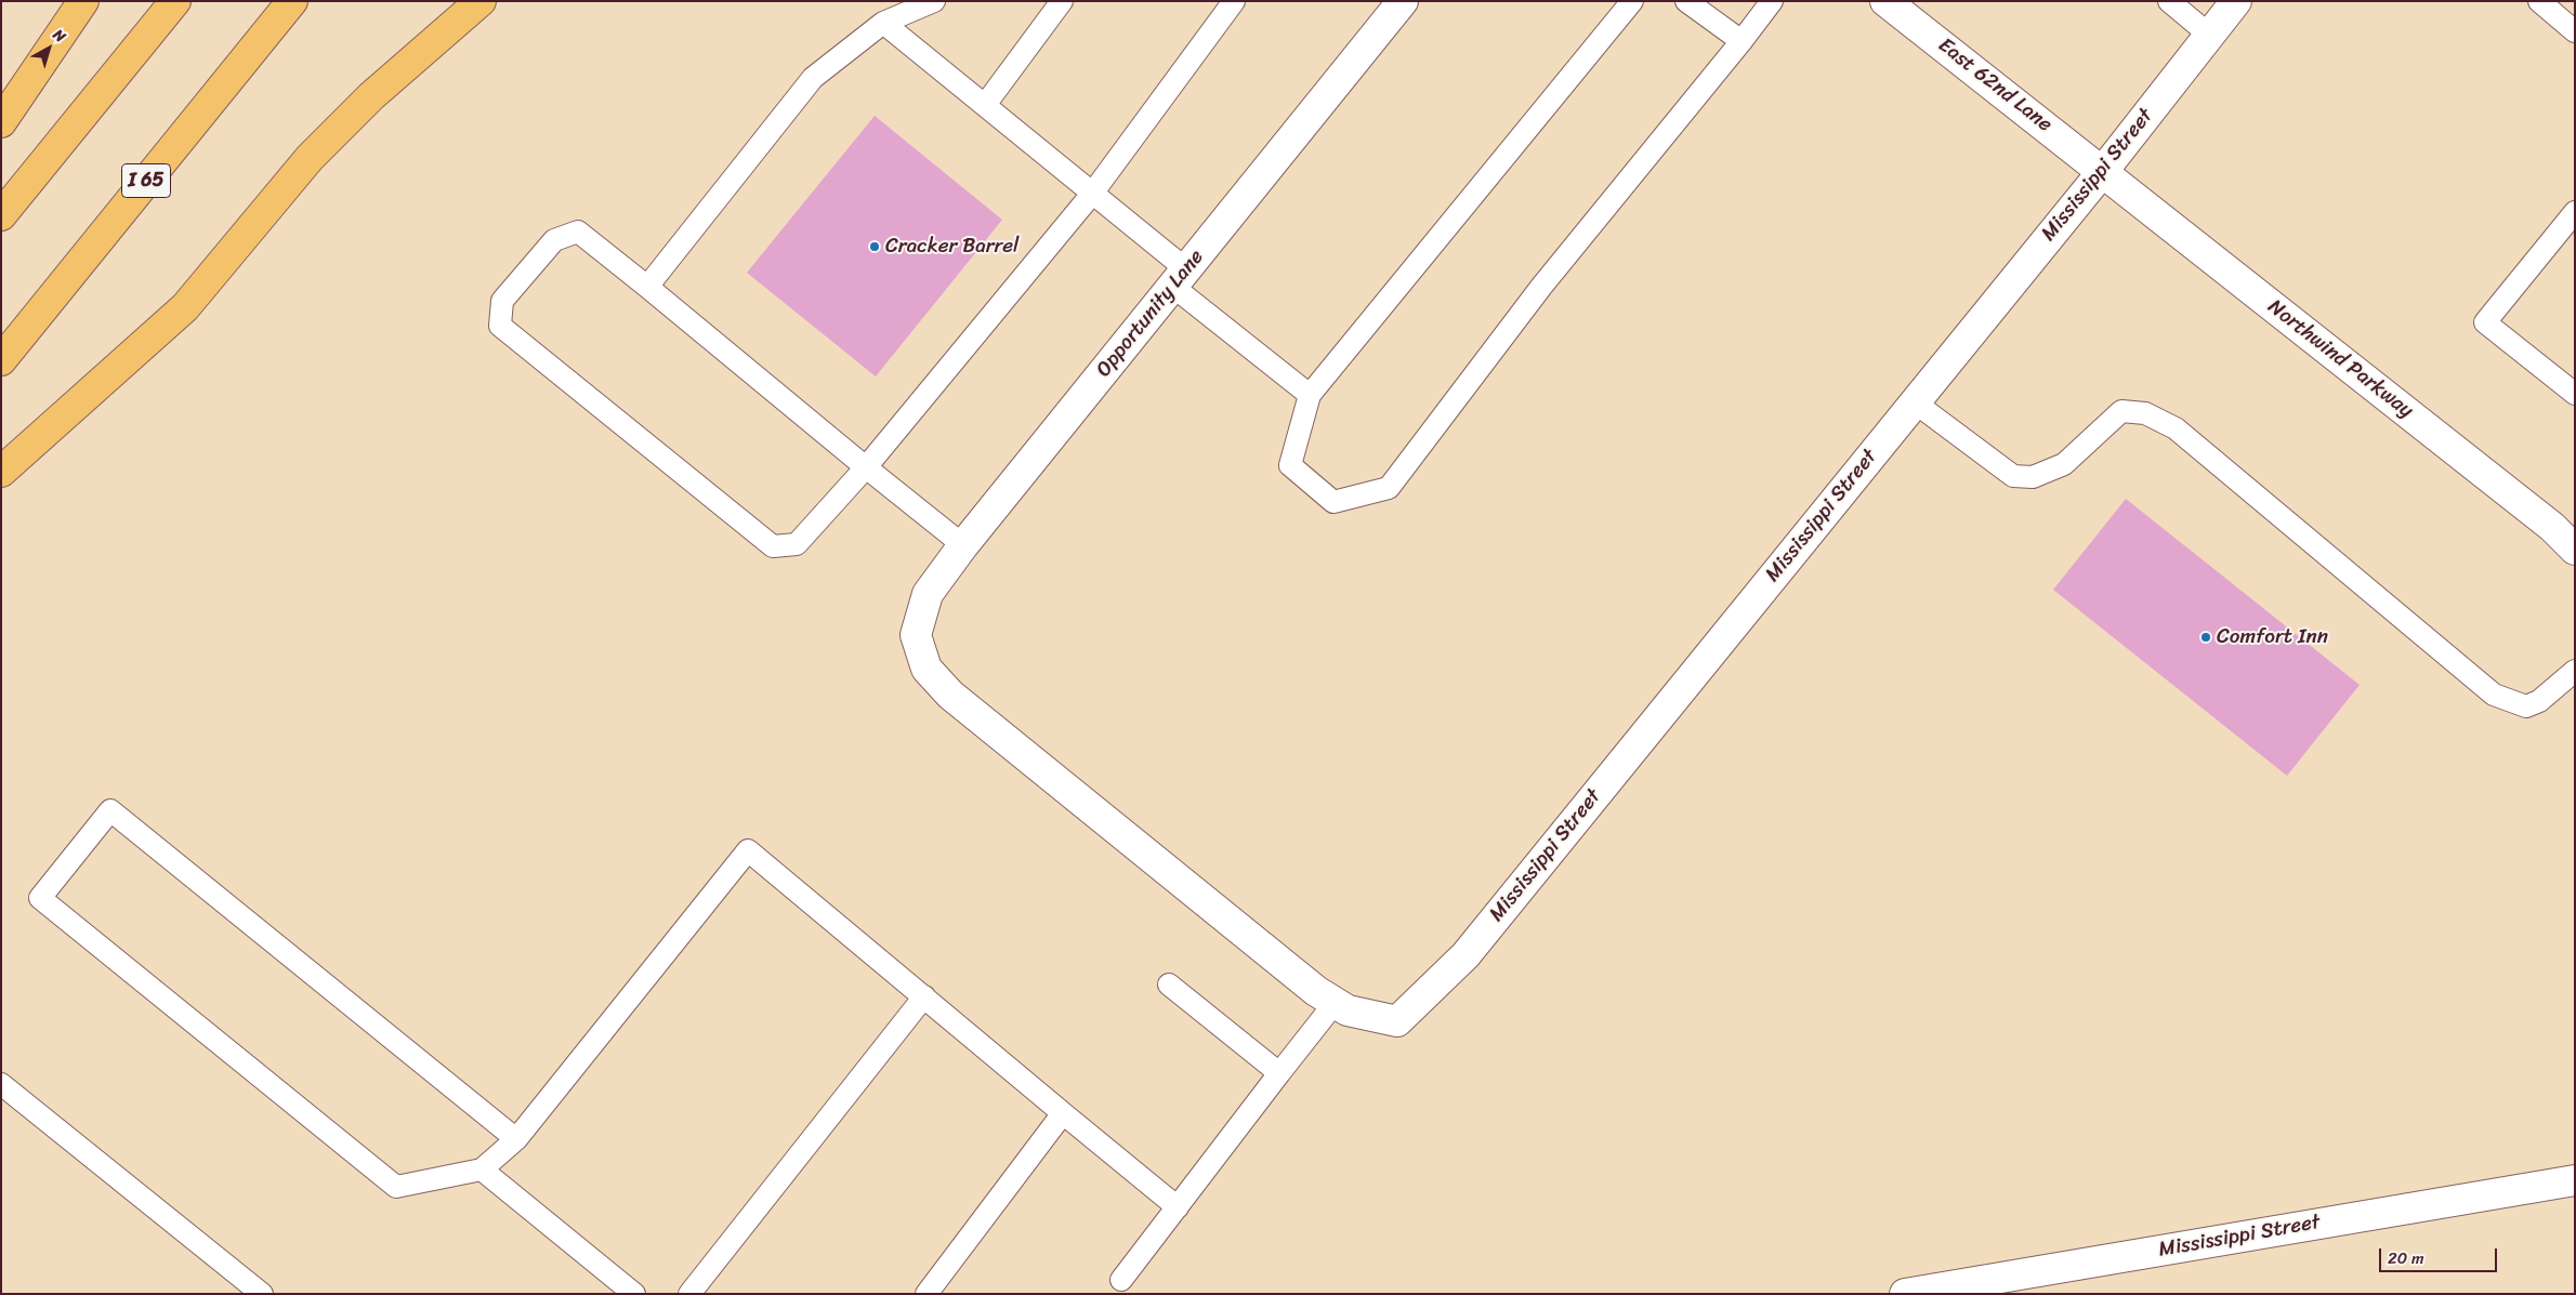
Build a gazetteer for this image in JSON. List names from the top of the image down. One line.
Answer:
{"streets":{"highway":["I 65"],"street":["East 62nd Lane","Mississippi Street","Opportunity Lane","Northwind Parkway"]},"crossings":[["East 62nd Lane","Mississippi Street"],["East 62nd Lane","Northwind Parkway"],["Mississippi Street","Opportunity Lane"],["Mississippi Street","Northwind Parkway"]],"places":["Cracker Barrel","Comfort Inn"],"scale_bar":"20 m","north":"top right"}
